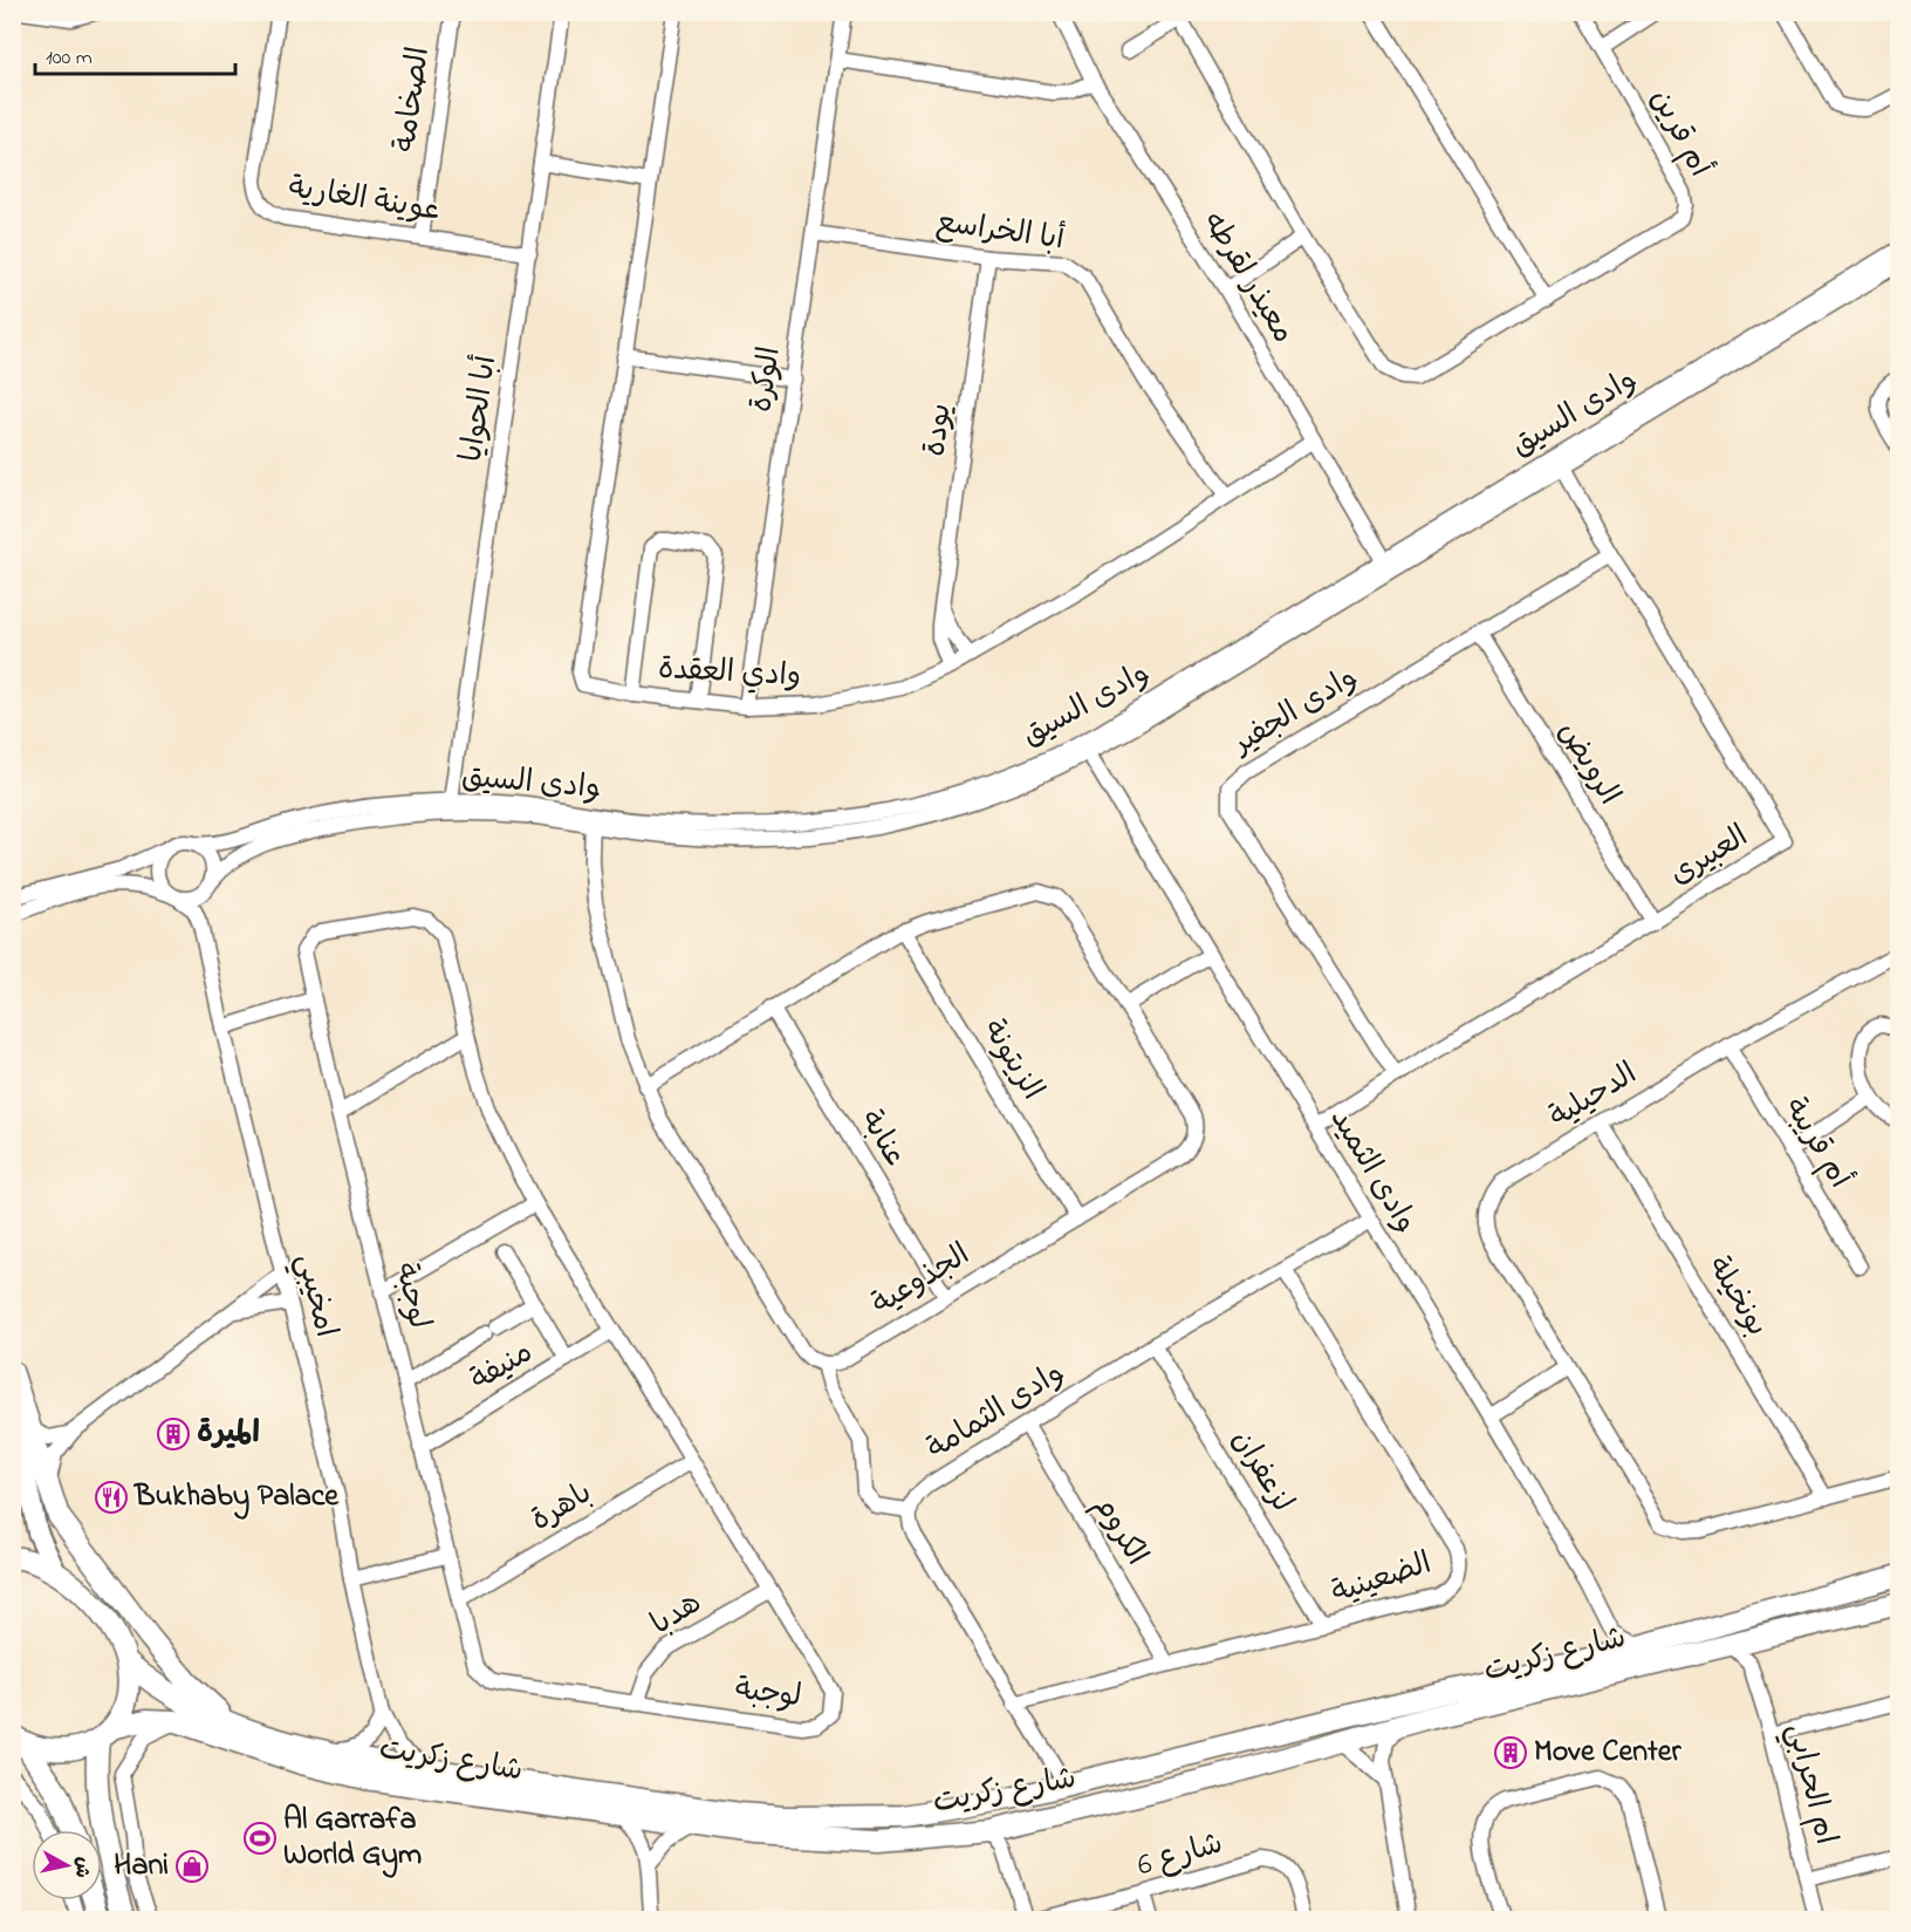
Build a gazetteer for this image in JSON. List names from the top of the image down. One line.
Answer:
{"streets":{"main road":["شارع زكريت"],"street":["الصخامة","أم قرين","عوينة الغارية","أبا الخراسع","معيذر لقرطه","الوكرة","أبا الحوايا","وادى السيق","يودة","وادي العقدة","وادى الجفير","الرويض","العبيرى","الزيتونة","الدحيلية","عنابة","أم قريبة","وادى الثميد","الجذوعية","امخيبي","لوجبة","بونخيلة","منيفة","وادى الثمامة","لزعفران","باهرة","الكروم","الضعينية","هدبا","ام الحرابي","شارع 6"]},"crossings":[["الصخامة","عوينة الغارية"],["عوينة الغارية","أبا الحوايا"],["أبا الخراسع","الوكرة"],["أبا الخراسع","يودة"],["أبا الخراسع","وادي العقدة"],["معيذر لقرطه","وادى السيق"],["معيذر لقرطه","وادي العقدة"],["الوكرة","وادي العقدة"],["أبا الحوايا","وادى السيق"],["وادى السيق","العبيرى"],["وادى السيق","وادى الثميد"],["وادى السيق","امخيبي"],["يودة","وادي العقدة"],["وادى الجفير","الرويض"],["وادى الجفير","العبيرى"],["الرويض","العبيرى"],["العبيرى","وادى الثميد"],["الزيتونة","الجذوعية"],["الدحيلية","أم قريبة"],["الدحيلية","بونخيلة"],["عنابة","الجذوعية"],["وادى الثميد","وادى الثمامة"],["امخيبي","شارع زكريت"],["لوجبة","منيفة"],["لوجبة","باهرة"],["لوجبة","هدبا"],["وادى الثمامة","لزعفران"],["وادى الثمامة","الكروم"],["وادى الثمامة","الضعينية"],["لزعفران","الضعينية"],["الكروم","الضعينية"],["شارع زكريت","ام الحرابي"]],"places":{"building":["الميرة","Move Center"],"restaurant":["Bukhaby Palace"],"sports":["Al Garrafa World Gym"],"shop":["Hani"]},"scale_bar":"100 m","north":"right"}
